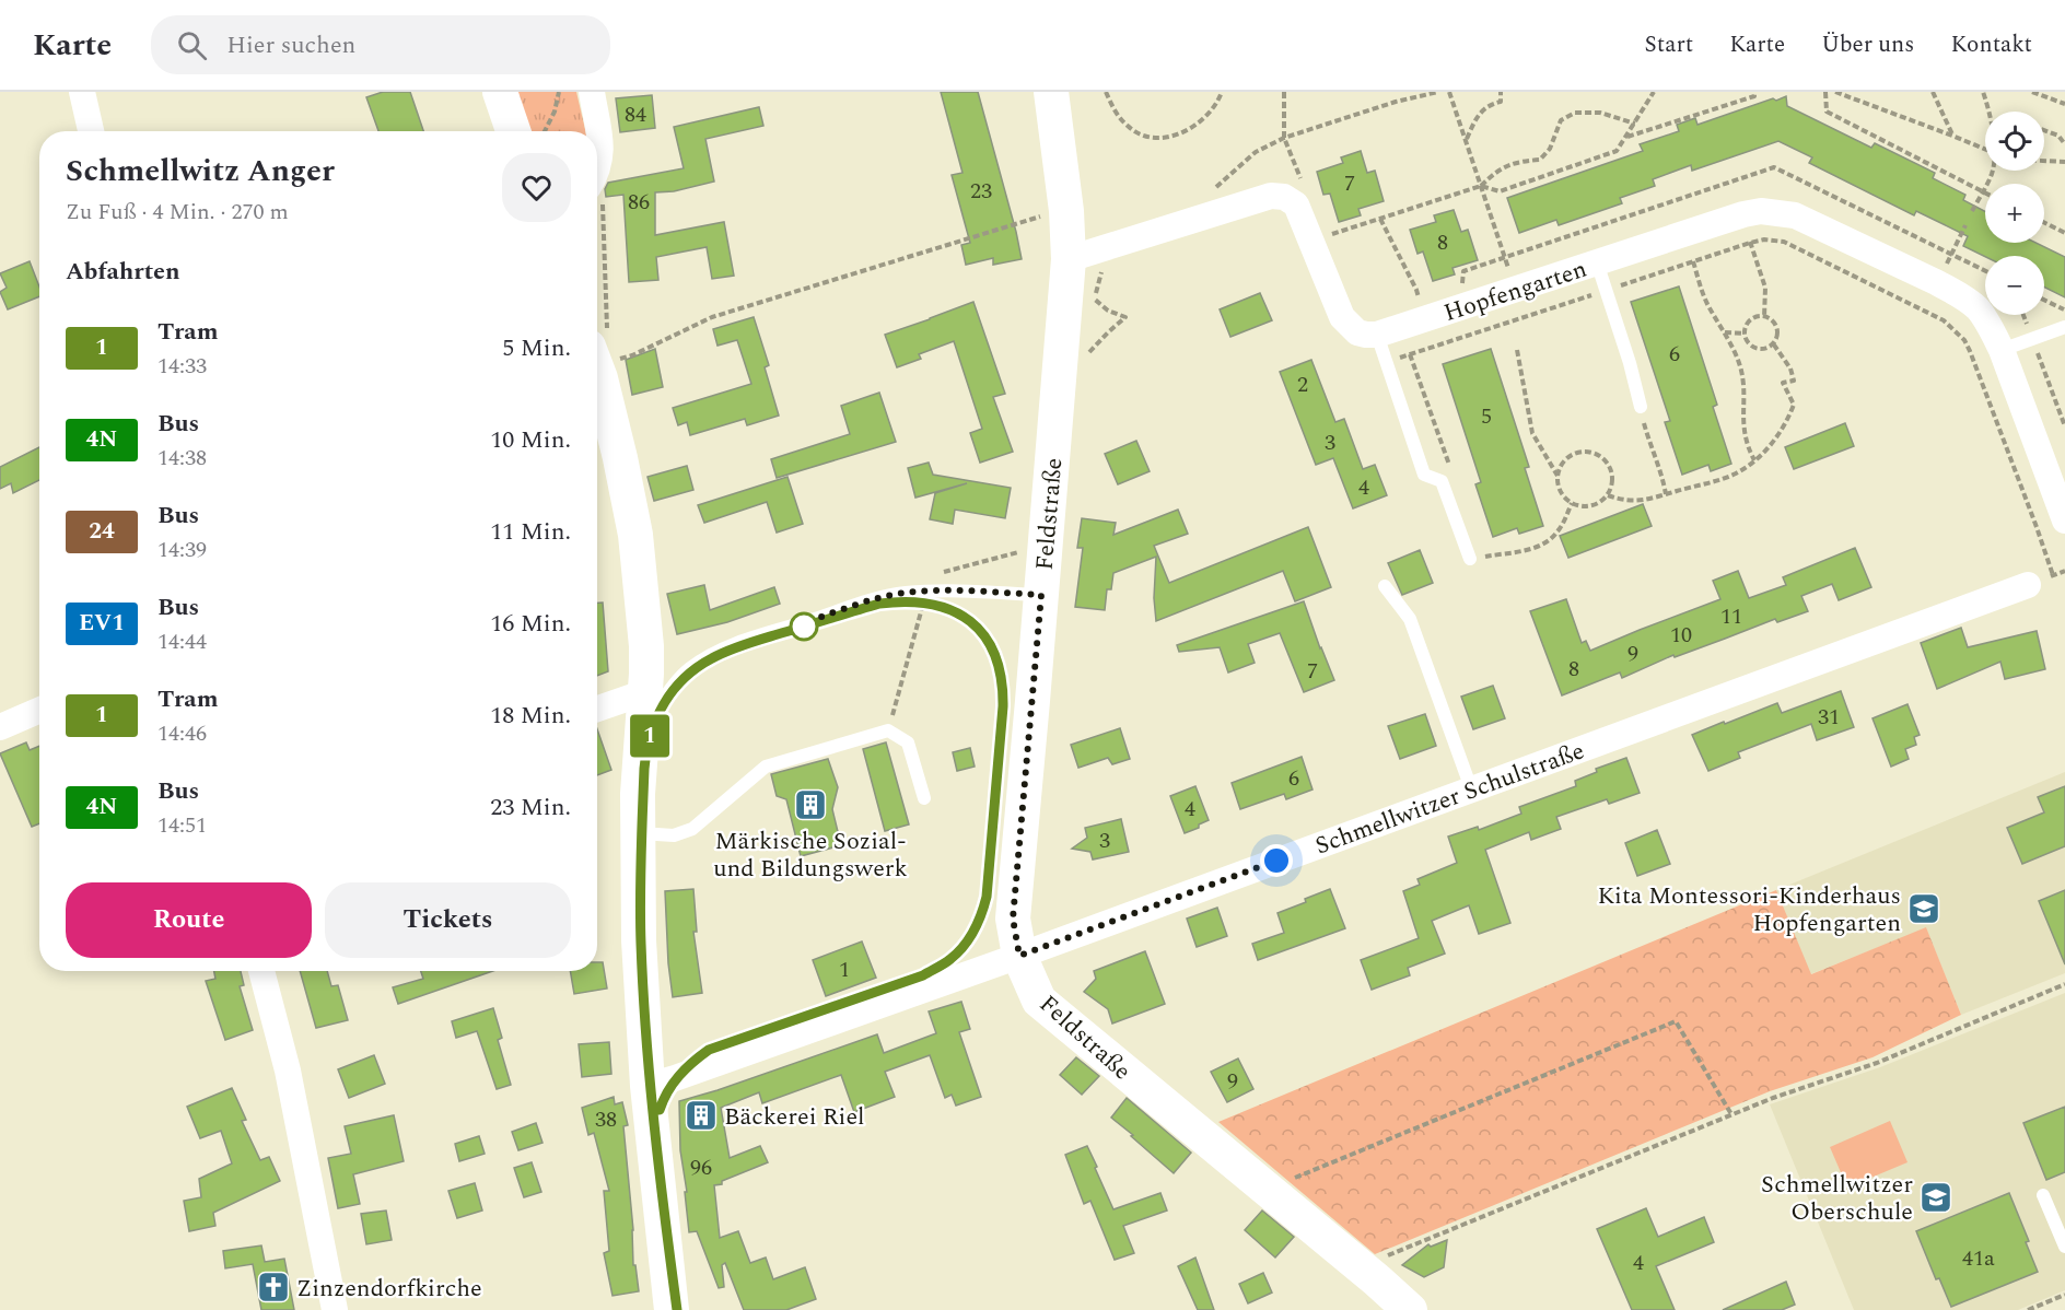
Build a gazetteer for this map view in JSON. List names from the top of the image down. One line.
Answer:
{"streets":{"street":["Hopfengarten","Feldstraße","Schmellwitzer Schulstraße"]},"crossings":[["Feldstraße","Schmellwitzer Schulstraße"]],"places":{"building":["Märkische Sozial- und Bildungswerk","Bäckerei Riel"],"school or university":["Kita Montessori-Kinderhaus Hopfengarten","Schmellwitzer Oberschule"],"church":["Zinzendorfkirche"]},"lines":["tram line 1"],"house_numbers":["84","7","23","86","8","6","2","5","3","4","11","10","9","8","7","31","6","4","3","1","9","38","96","41a","4"],"page":{"header":"Karte","search":"Hier suchen","nav":["Start","Karte","Über uns","Kontakt"],"on_map":"1","map_buttons":["+","−"],"heading":[["Schmellwitz Anger","Zu Fuß · 4 Min. · 270 m"],"Abfahrten"],"list":[{"mark":"1","name":"Tram","note":"14:33","value":"5 Min."},{"mark":"4N","name":"Bus","note":"14:38","value":"10 Min."},{"mark":"24","name":"Bus","note":"14:39","value":"11 Min."},{"mark":"EV1","name":"Bus","note":"14:44","value":"16 Min."},{"mark":"1","name":"Tram","note":"14:46","value":"18 Min."},{"mark":"4N","name":"Bus","note":"14:51","value":"23 Min."}],"buttons":["Route","Tickets"]}}
